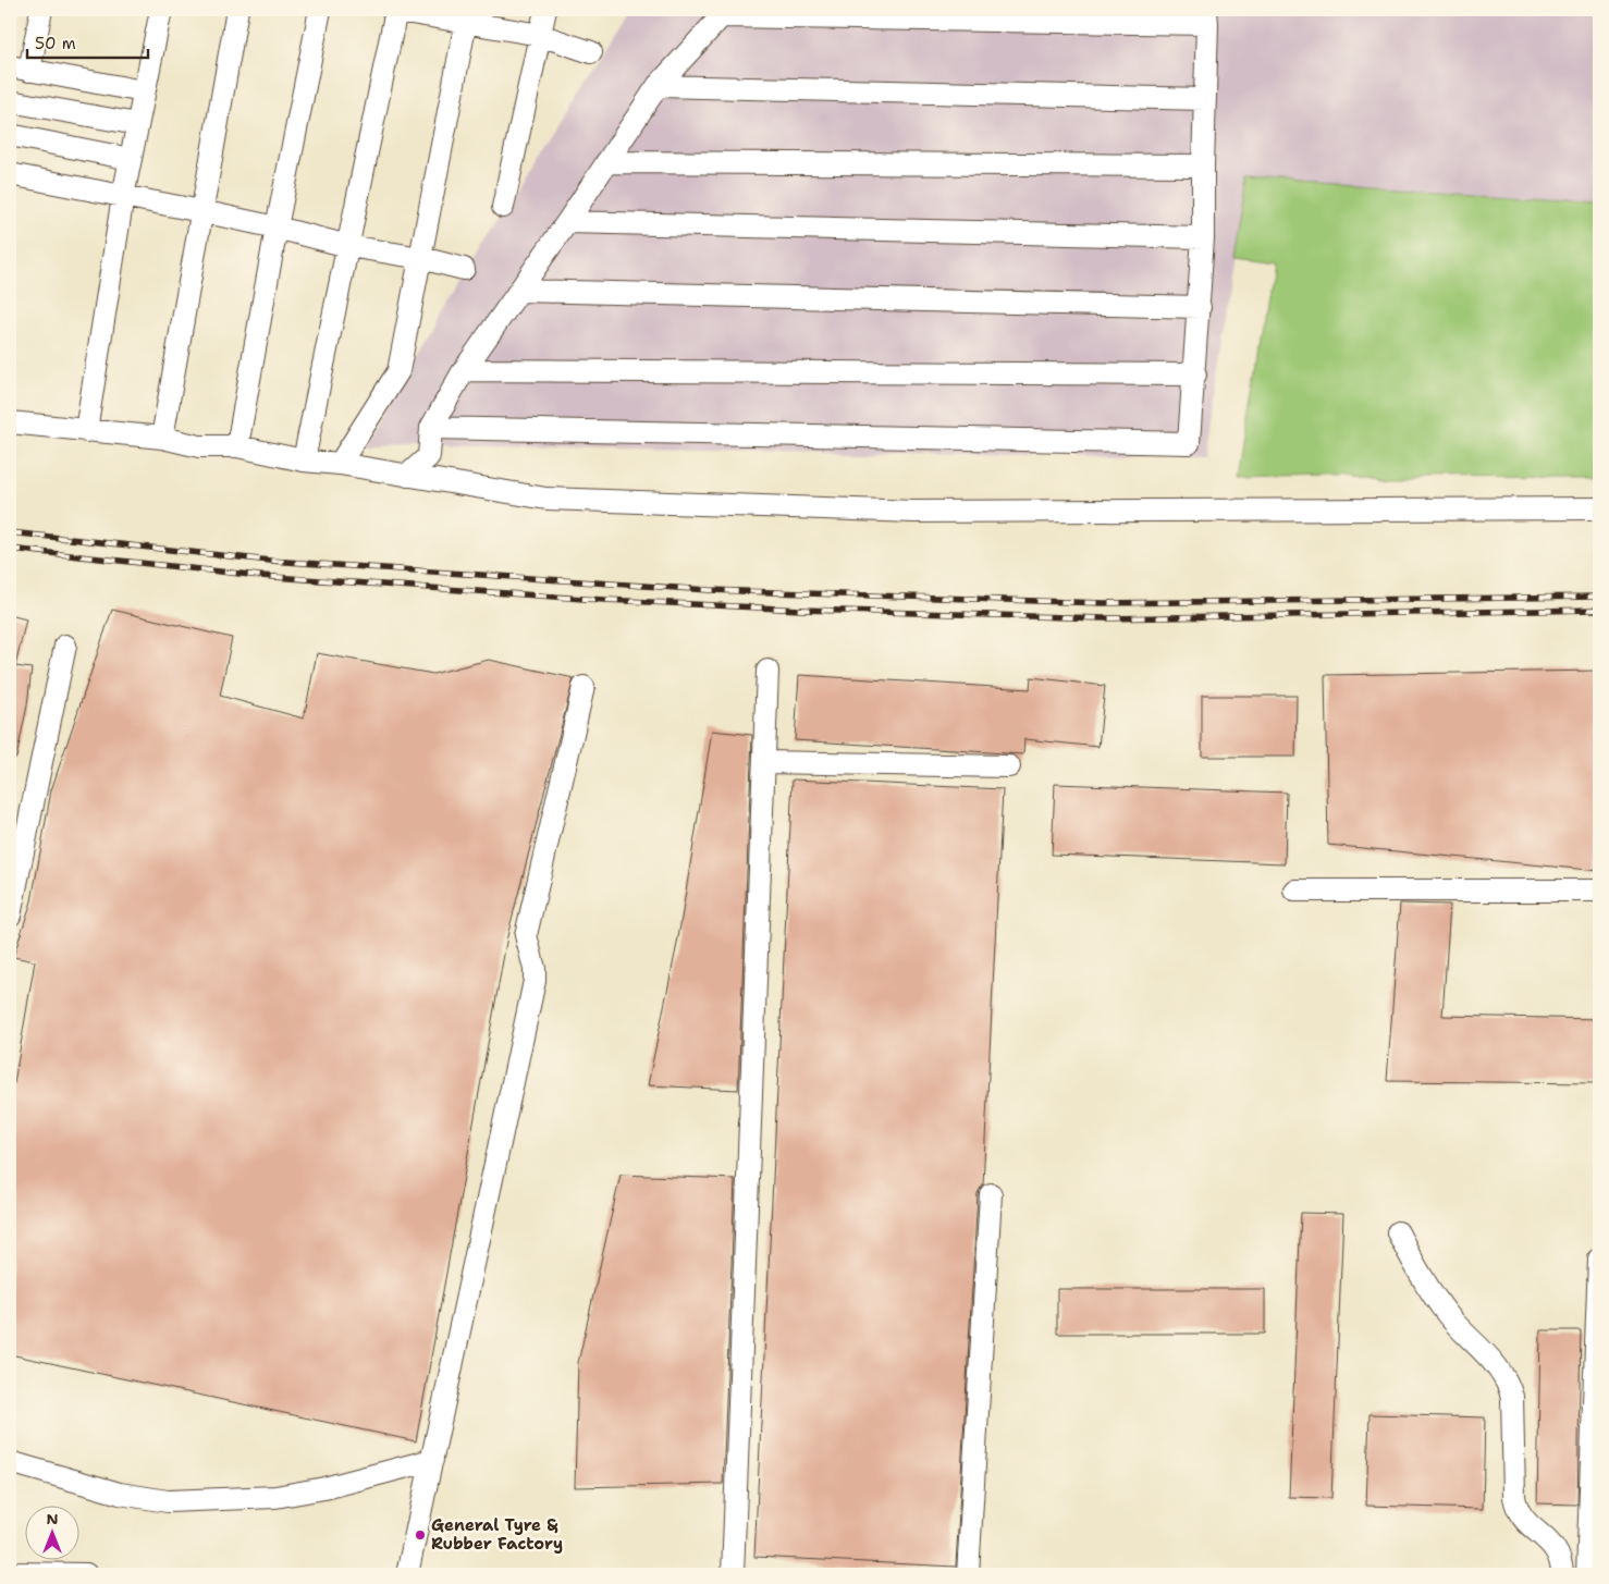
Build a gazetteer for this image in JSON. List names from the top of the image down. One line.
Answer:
{"places":["General Tyre & Rubber Factory"],"scale_bar":"50 m","north":"top"}
